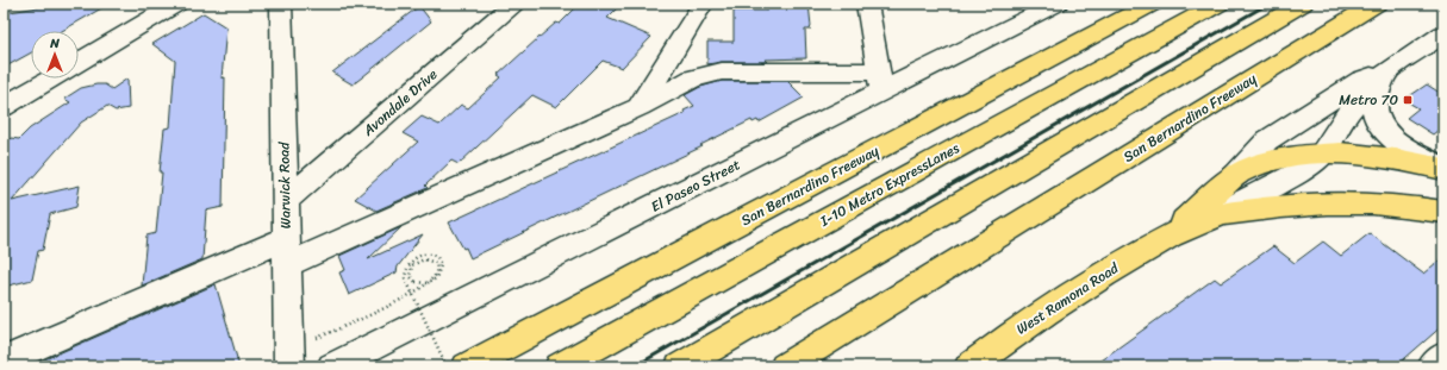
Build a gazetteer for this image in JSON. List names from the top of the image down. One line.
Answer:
{"streets":{"main road":["San Bernardino Freeway","I-10 Metro ExpressLanes","West Ramona Road"],"street":["Avondale Drive","Warwick Road","El Paseo Street"]},"crossings":[["Avondale Drive","Warwick Road"]],"places":{"transit":["Metro 70"]},"north":"top"}
